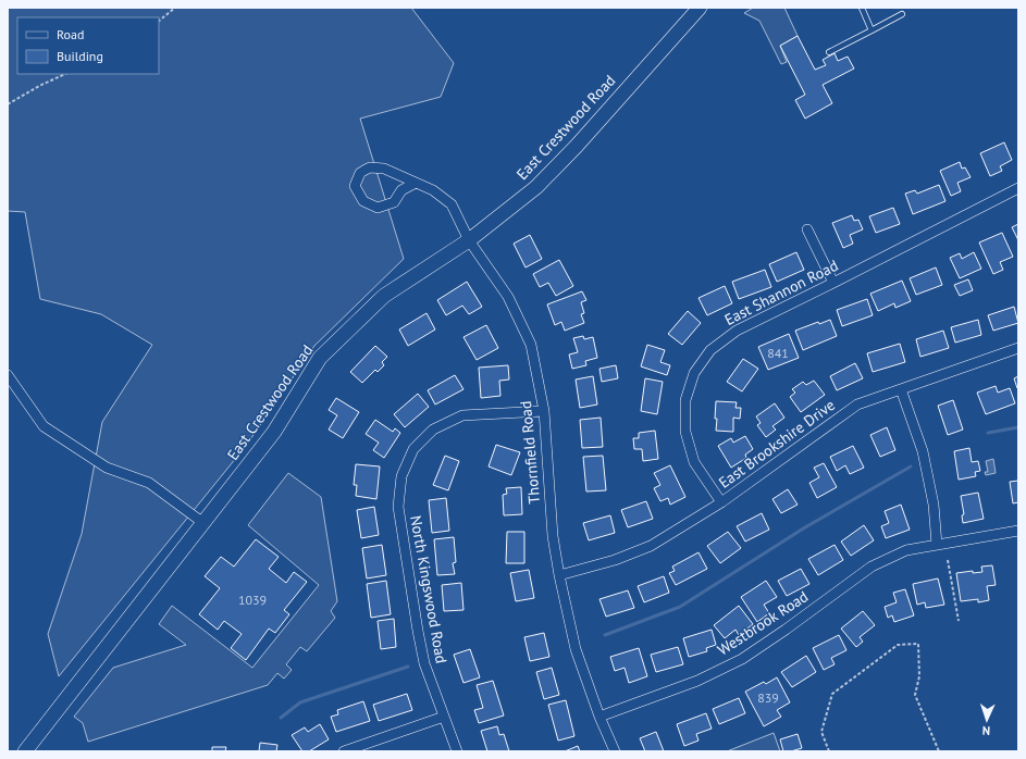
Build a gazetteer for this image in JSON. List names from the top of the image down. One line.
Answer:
{"streets":{"street":["East Crestwood Road","East Shannon Road","East Brookshire Drive","Thornfield Road","North Kingswood Road","Westbrook Road"]},"crossings":[["East Crestwood Road","Thornfield Road"],["East Shannon Road","East Brookshire Drive"],["East Brookshire Drive","Thornfield Road"],["Thornfield Road","North Kingswood Road"],["Thornfield Road","Westbrook Road"]],"house_numbers":["841","1039","839"],"legend":["Road","Building"],"north":"bottom"}
